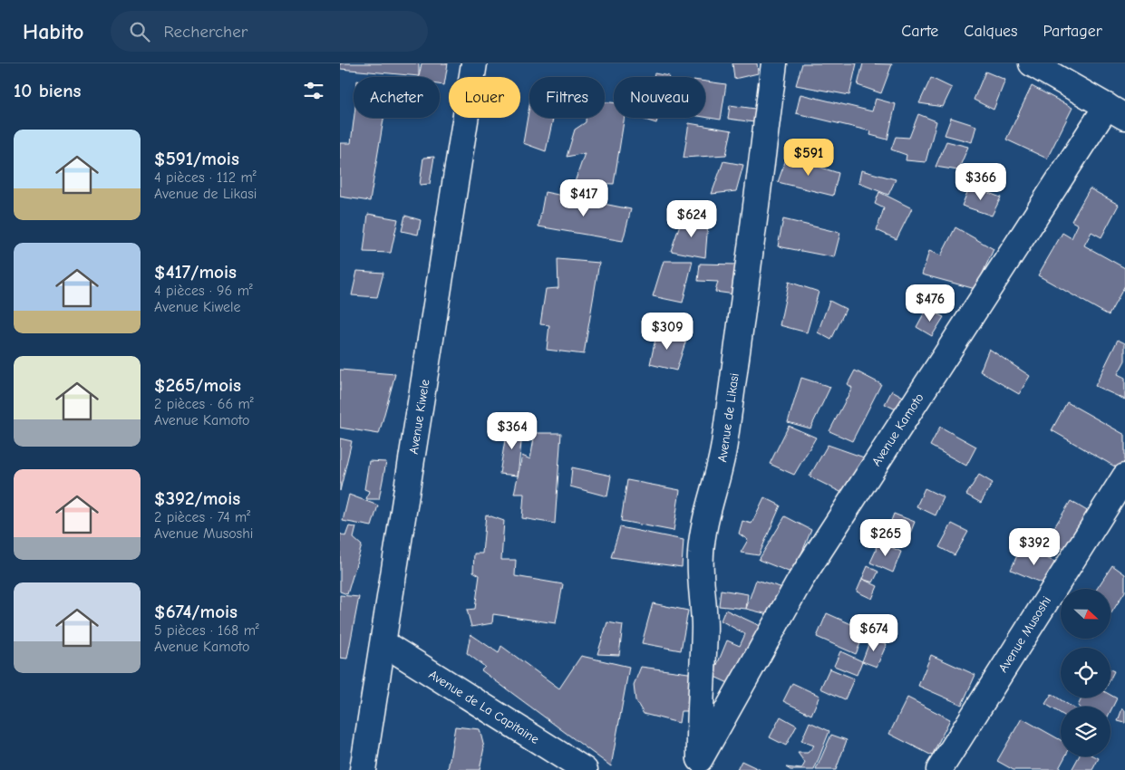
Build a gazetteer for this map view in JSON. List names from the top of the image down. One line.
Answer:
{"streets":{"street":["Avenue Kiwele","Avenue de Likasi","Avenue Kamoto","Avenue Musoshi","Avenue de La Capitaine"]},"crossings":[["Avenue Kiwele","Avenue de La Capitaine"],["Avenue de Likasi","Avenue Kamoto"]],"north":"right","page":{"header":"Habito","search":"Rechercher","nav":["Carte","Calques","Partager"],"heading":"10 biens","chip":["Acheter","Louer","Filtres","Nouveau"],"list":[{"name":"$591/mois","note":"4 pièces · 112 m² · Avenue de Likasi"},{"name":"$417/mois","note":"4 pièces · 96 m² · Avenue Kiwele"},{"name":"$265/mois","note":"2 pièces · 66 m² · Avenue Kamoto"},{"name":"$392/mois","note":"2 pièces · 74 m² · Avenue Musoshi"},{"name":"$674/mois","note":"5 pièces · 168 m² · Avenue Kamoto"}],"price":["$591","$366","$417","$624","$476","$309","$364","$265","$392","$674"]}}
